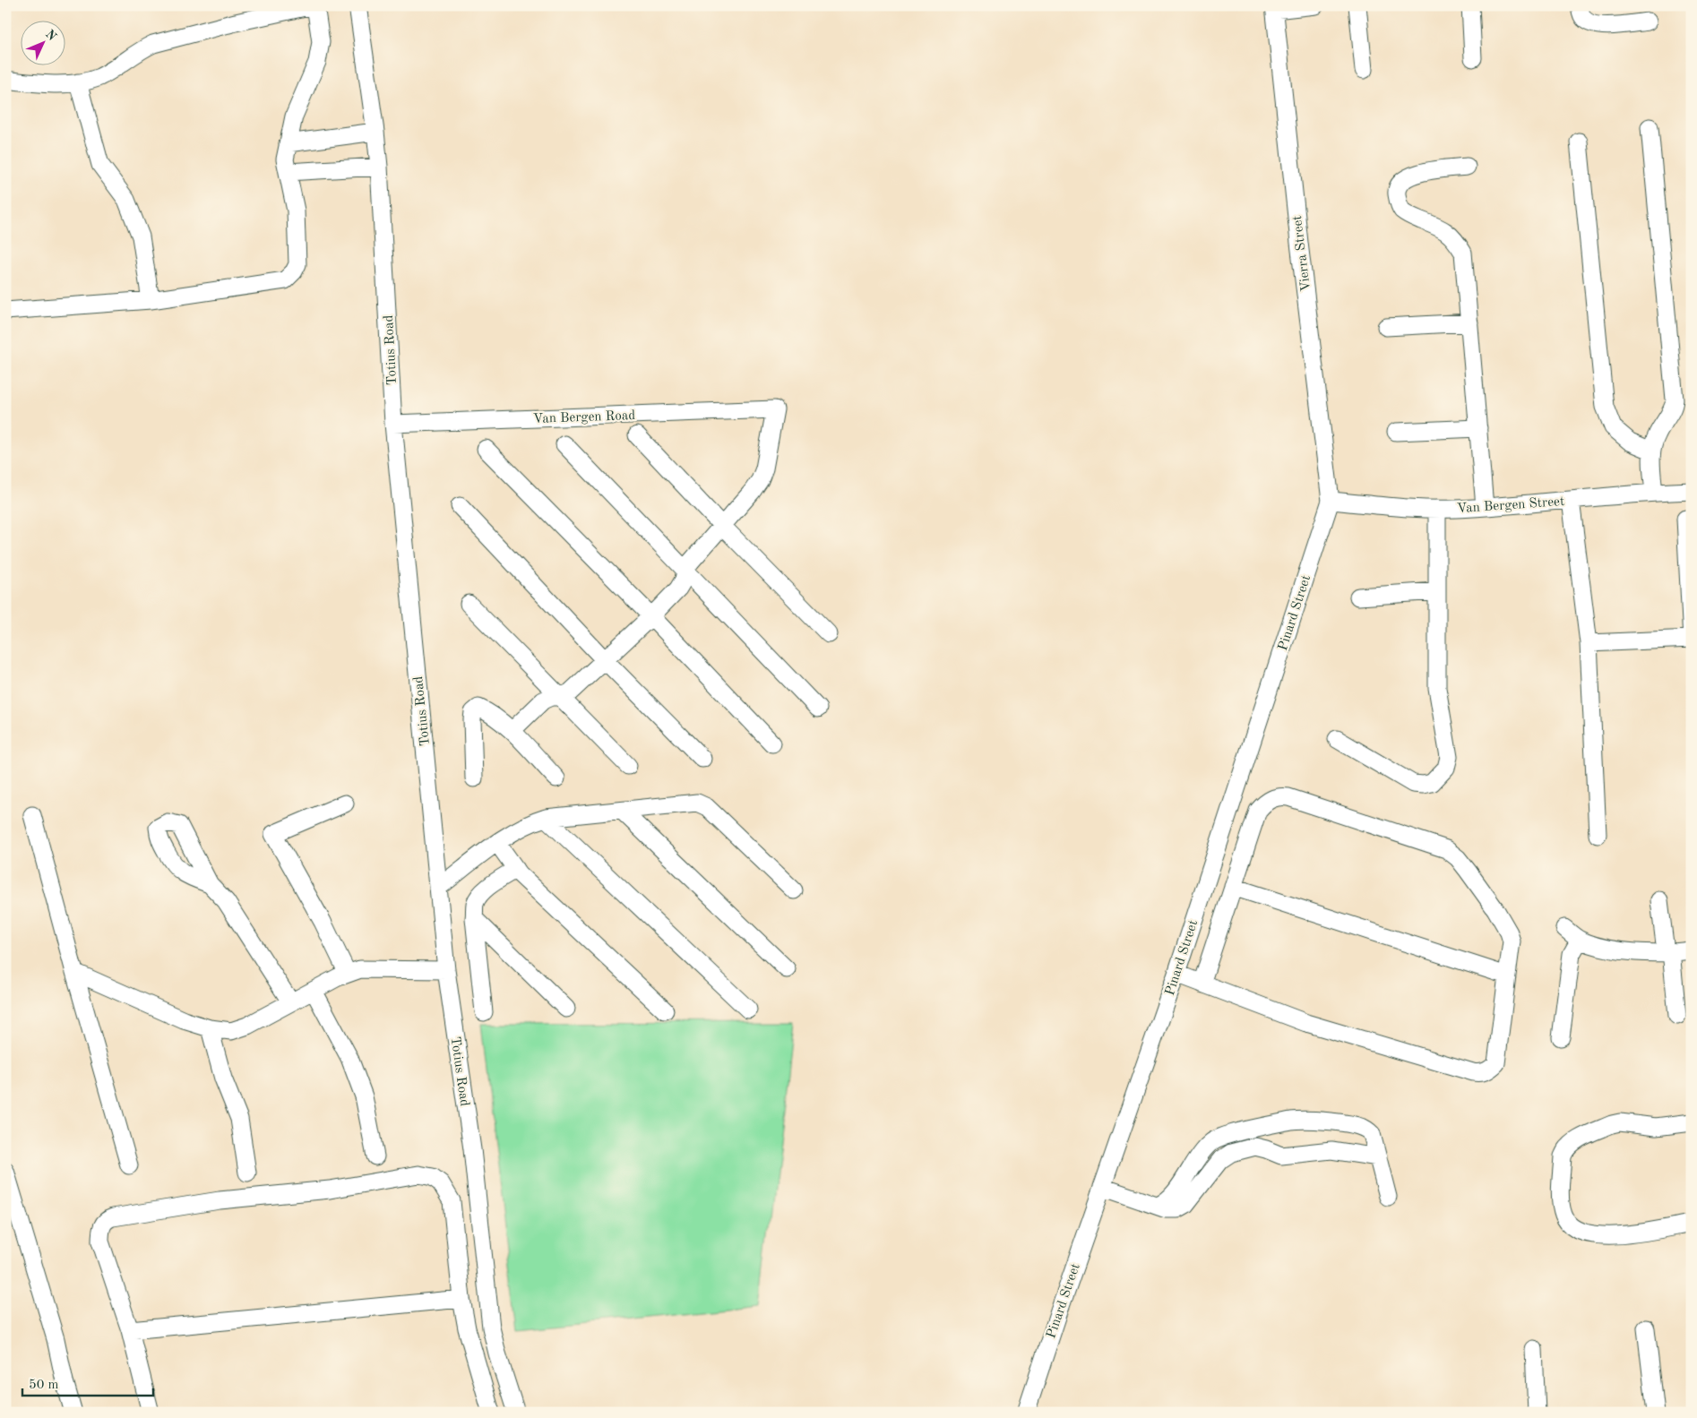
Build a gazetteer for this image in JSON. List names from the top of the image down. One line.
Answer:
{"streets":{"street":["Vierra Street","Totius Road","Van Bergen Road","Van Bergen Street","Pinard Street"]},"crossings":[["Vierra Street","Van Bergen Street"],["Vierra Street","Pinard Street"],["Totius Road","Van Bergen Road"],["Van Bergen Street","Pinard Street"]],"scale_bar":"50 m","north":"top right"}
